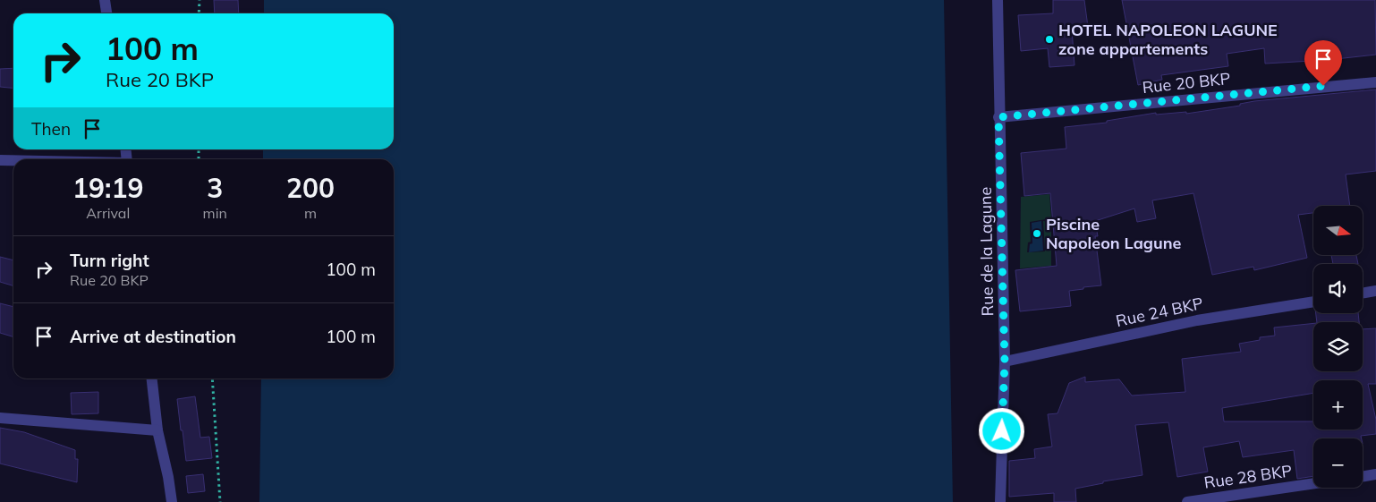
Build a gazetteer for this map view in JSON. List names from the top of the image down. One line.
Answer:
{"streets":{"street":["Rue 20 BKP","Rue de la Lagune","Rue 24 BKP","Rue 28 BKP"]},"crossings":[["Rue 20 BKP","Rue de la Lagune"],["Rue de la Lagune","Rue 24 BKP"]],"places":["HOTEL NAPOLEON LAGUNE zone appartements","Piscine Napoleon Lagune"],"north":"right","page":{"turn":["100 m","Rue 20 BKP"],"then":"Then","eta":["19:19","Arrival","3","min","200","m"],"map_buttons":["+","−"],"list":[{"name":"Turn right","note":"Rue 20 BKP","value":"100 m"},{"name":"Arrive at destination","value":"100 m"}]}}
